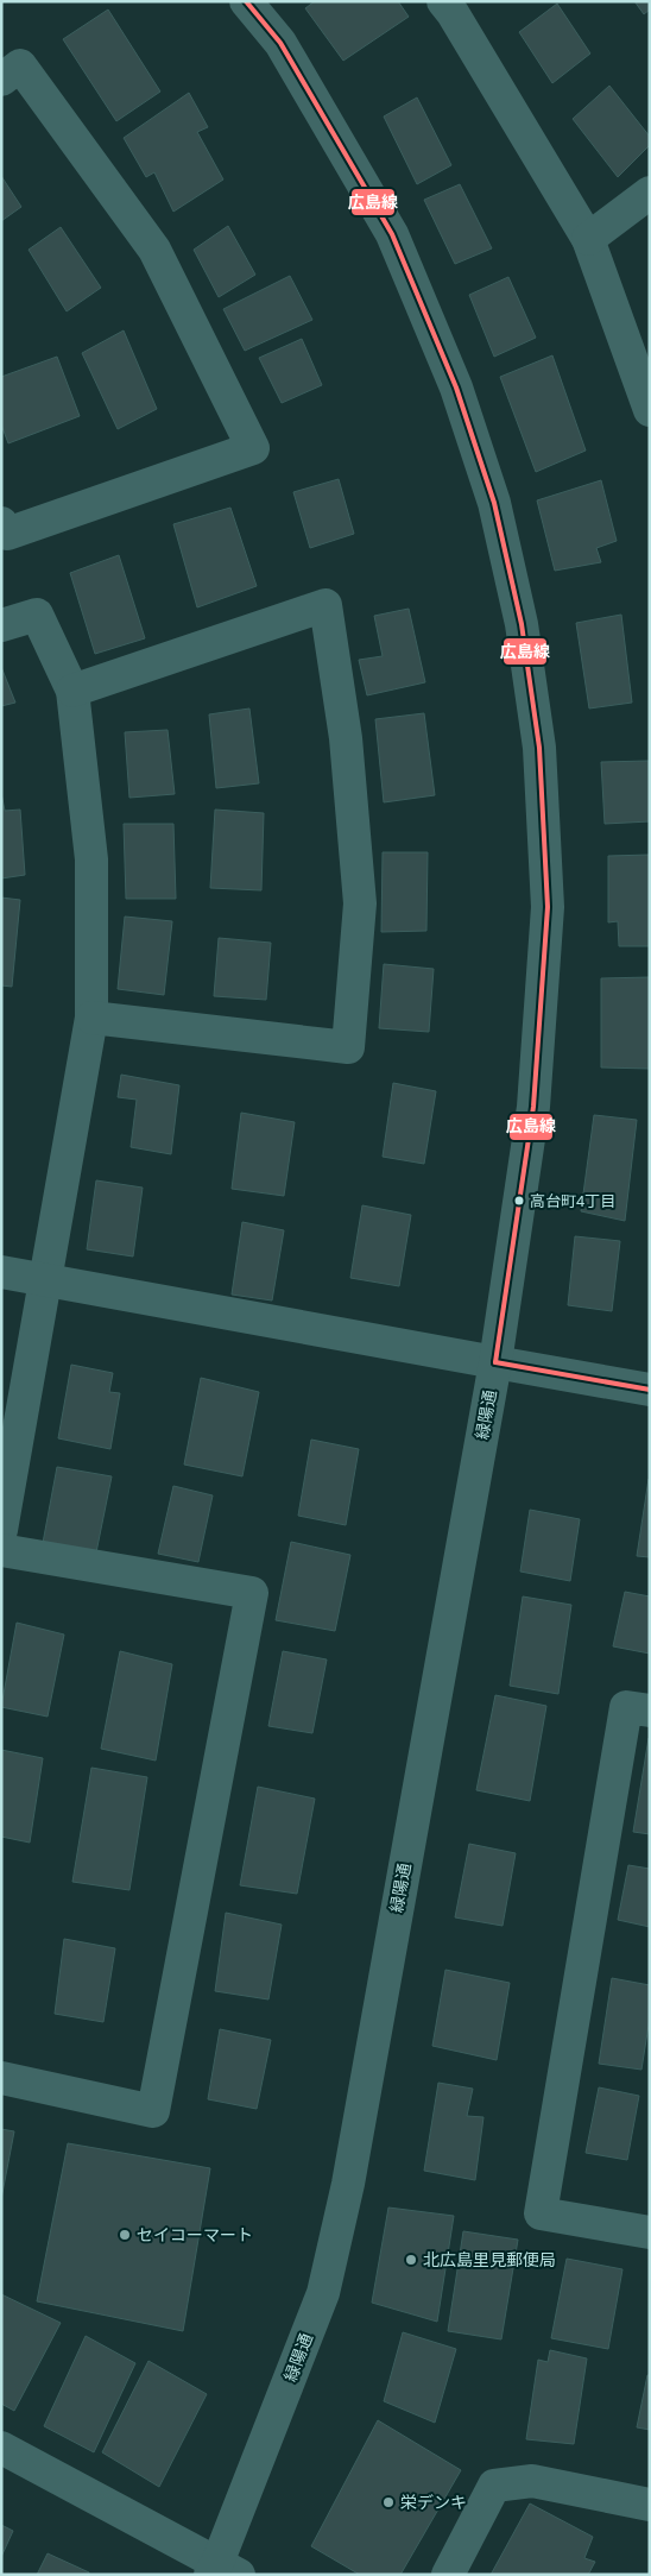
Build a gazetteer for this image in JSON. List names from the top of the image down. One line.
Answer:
{"streets":{"street":["緑陽通"]},"places":["高台町4丁目","セイコーマート","北広島里見郵便局","栄デンキ"],"lines":["transit line 広島線"]}
